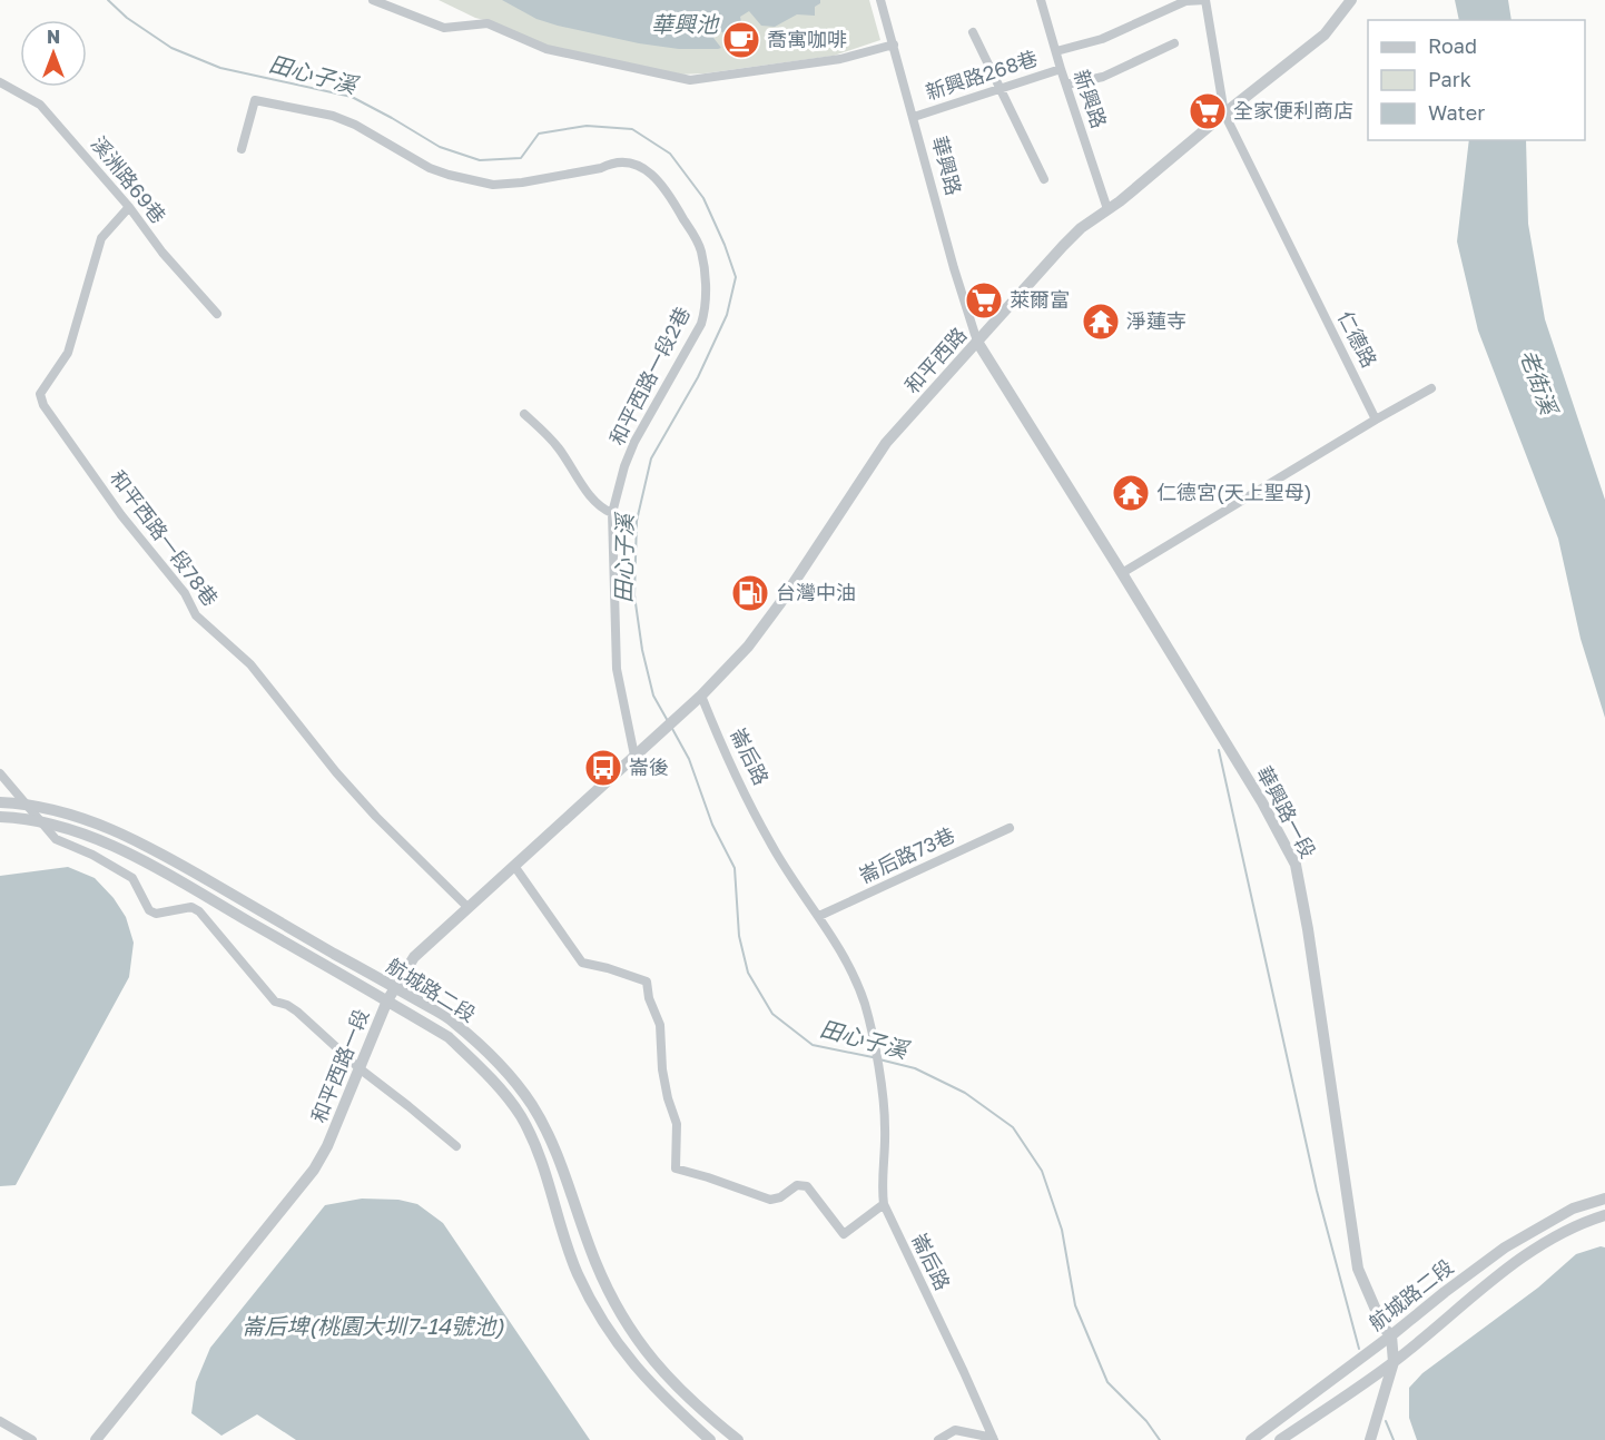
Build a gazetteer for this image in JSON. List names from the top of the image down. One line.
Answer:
{"streets":{"street":["新興路268巷","新興路","華興路","溪洲路69巷","仁德路","和平西路","和平西路一段2巷","和平西路一段78巷","崙后路","華興路一段","崙后路73巷","航城路二段","和平西路一段"]},"crossings":[["新興路268巷","新興路"],["新興路268巷","華興路"],["新興路","和平西路"],["華興路","和平西路"],["華興路","華興路一段"],["溪洲路69巷","和平西路一段78巷"],["仁德路","和平西路"],["和平西路","崙后路"],["和平西路","華興路一段"],["和平西路","和平西路一段"],["和平西路一段2巷","和平西路一段"],["和平西路一段78巷","和平西路一段"],["崙后路","崙后路73巷"],["華興路一段","航城路二段"],["航城路二段","和平西路一段"]],"water":["華興池","田心子溪","老街溪","崙后埤(桃園大圳7-14號池)"],"places":{"cafe":["喬寓咖啡"],"supermarket":["全家便利商店","萊爾富"],"temple":["淨蓮寺","仁德宮(天上聖母)"],"fuel station":["台灣中油"],"bus stop":["崙後"]},"legend":["Road","Park","Water"],"north":"top"}
